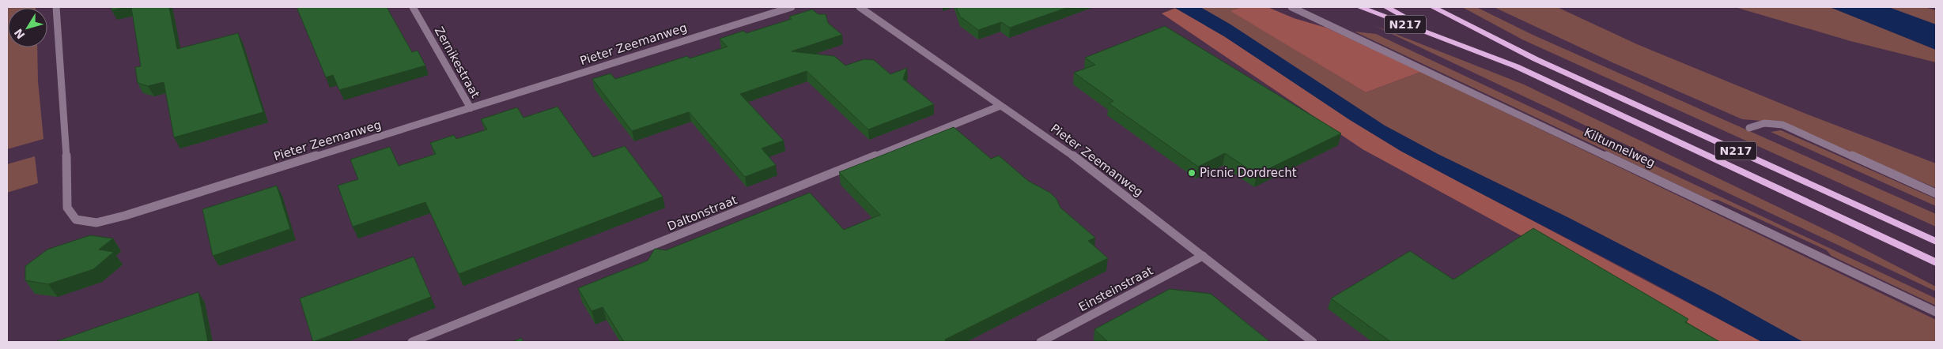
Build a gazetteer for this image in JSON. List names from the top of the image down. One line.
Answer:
{"streets":{"main road":["N217"],"street":["Pieter Zeemanweg","Zernikestraat","Kiltunnelweg","Daltonstraat","Einsteinstraat"]},"crossings":[["Pieter Zeemanweg","Zernikestraat"],["Pieter Zeemanweg","Daltonstraat"],["Pieter Zeemanweg","Einsteinstraat"]],"places":["Picnic Dordrecht"],"north":"bottom left"}
